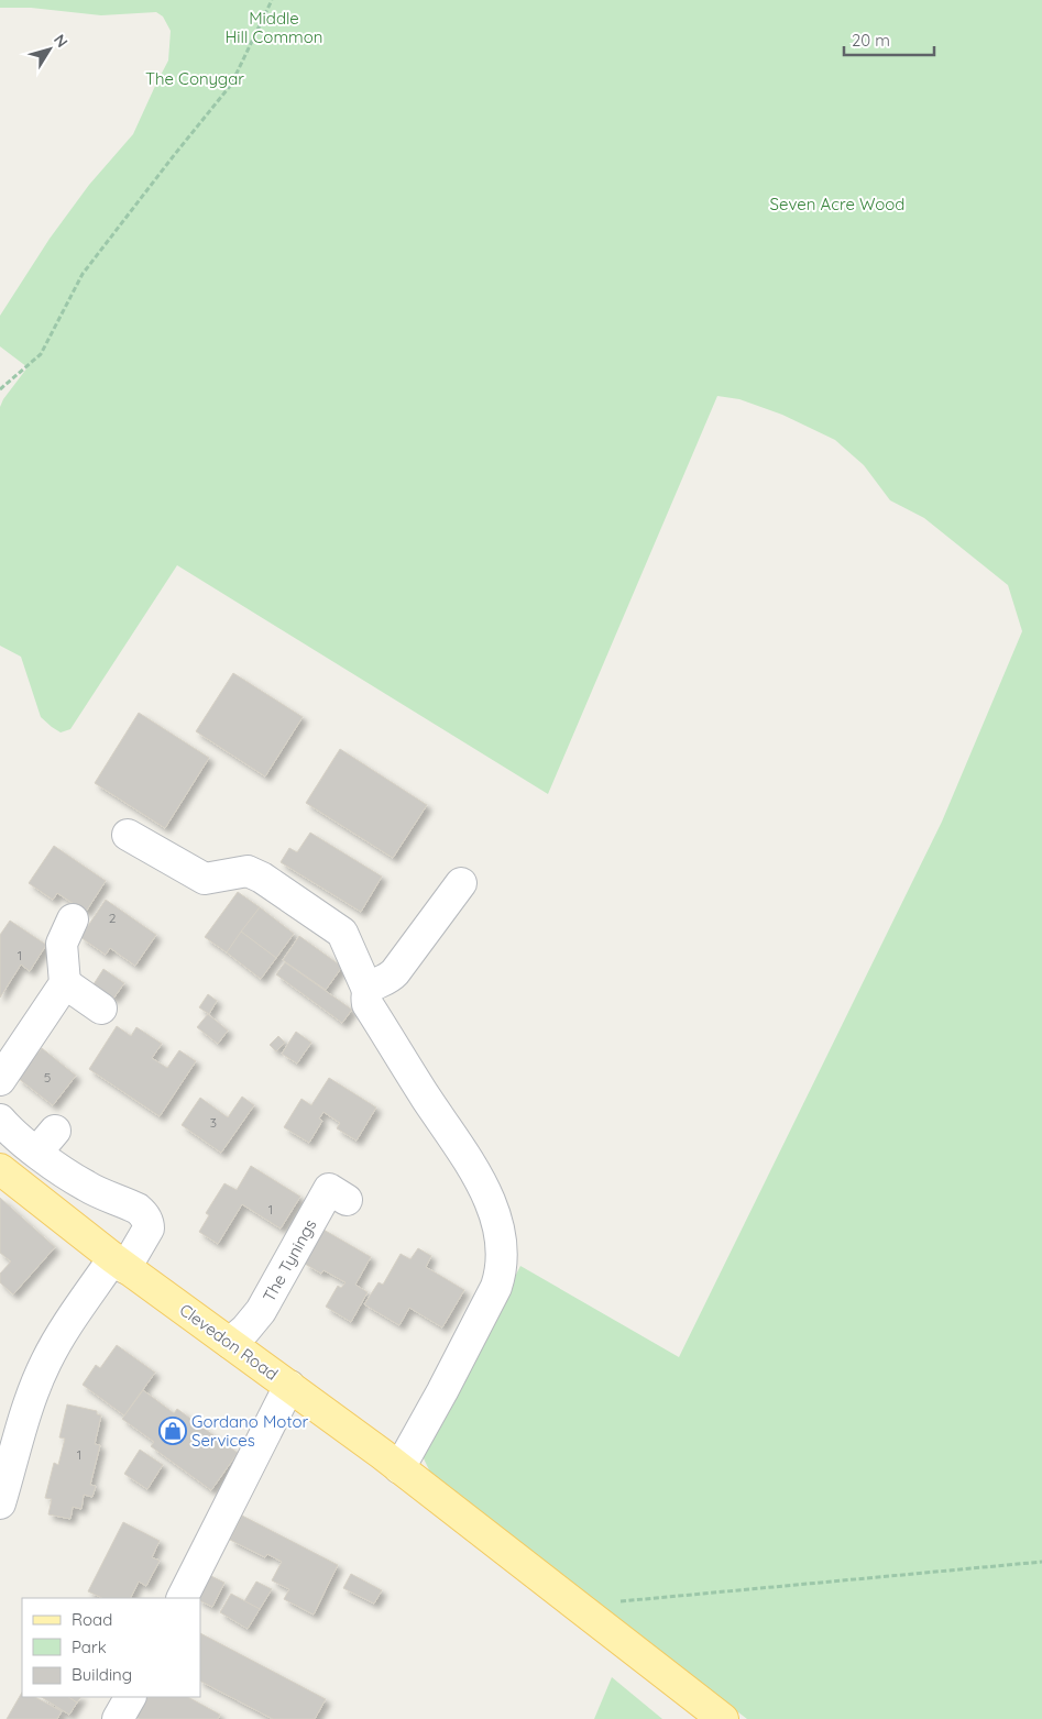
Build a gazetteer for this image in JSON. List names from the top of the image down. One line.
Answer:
{"streets":{"main road":["Clevedon Road"],"street":["The Tynings"]},"crossings":[["The Tynings","Clevedon Road"]],"parks":["Middle Hill Common","The Conygar","Seven Acre Wood"],"places":{"shop":["Gordano Motor Services"]},"house_numbers":["2","1","5","3","1","1"],"legend":["Road","Park","Building"],"scale_bar":"20 m","north":"top right"}
